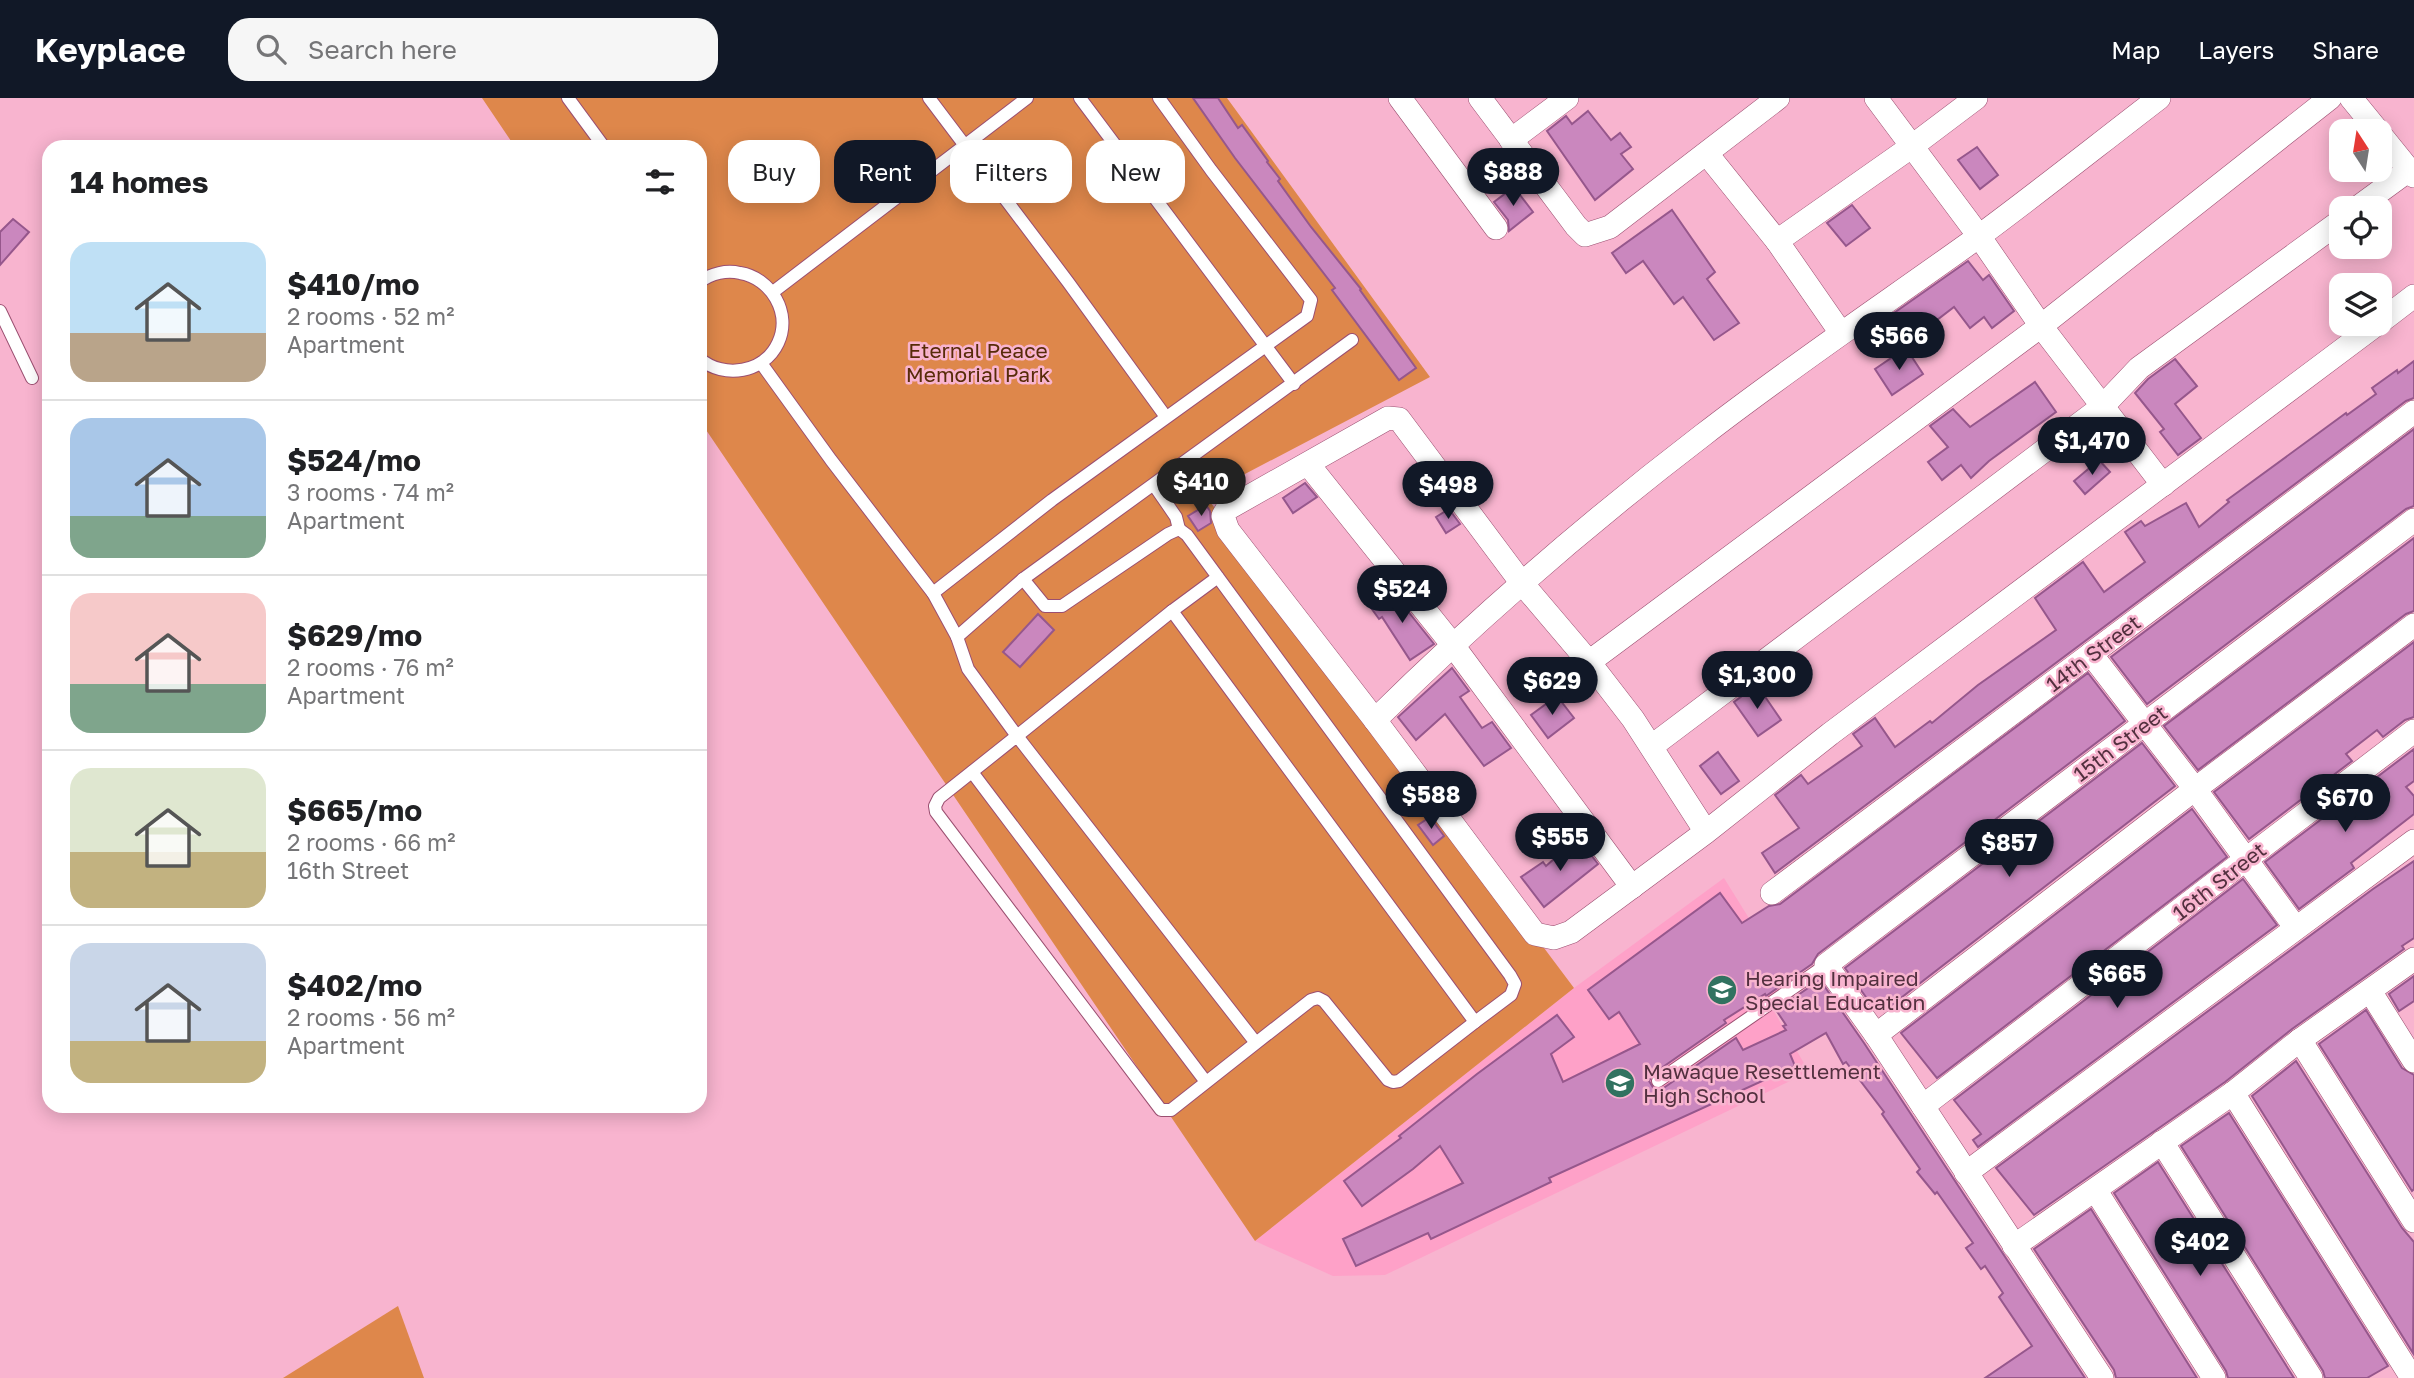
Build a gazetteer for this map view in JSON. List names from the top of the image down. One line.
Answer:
{"streets":{"street":["14th Street","15th Street","16th Street"]},"parks":["Eternal Peace Memorial Park"],"places":{"school or university":["Hearing Impaired Special Education","Mawaque Resettlement High School"]},"north":"top","page":{"header":"Keyplace","search":"Search here","nav":["Map","Layers","Share"],"chip":["Buy","Rent","Filters","New"],"heading":"14 homes","price":["$888","$566","$1,470","$410","$498","$524","$1,300","$629","$588","$670","$555","$857","$665","$402"],"list":[{"name":"$410/mo","note":"2 rooms · 52 m² · Apartment"},{"name":"$524/mo","note":"3 rooms · 74 m² · Apartment"},{"name":"$629/mo","note":"2 rooms · 76 m² · Apartment"},{"name":"$665/mo","note":"2 rooms · 66 m² · 16th Street"},{"name":"$402/mo","note":"2 rooms · 56 m² · Apartment"}]}}
